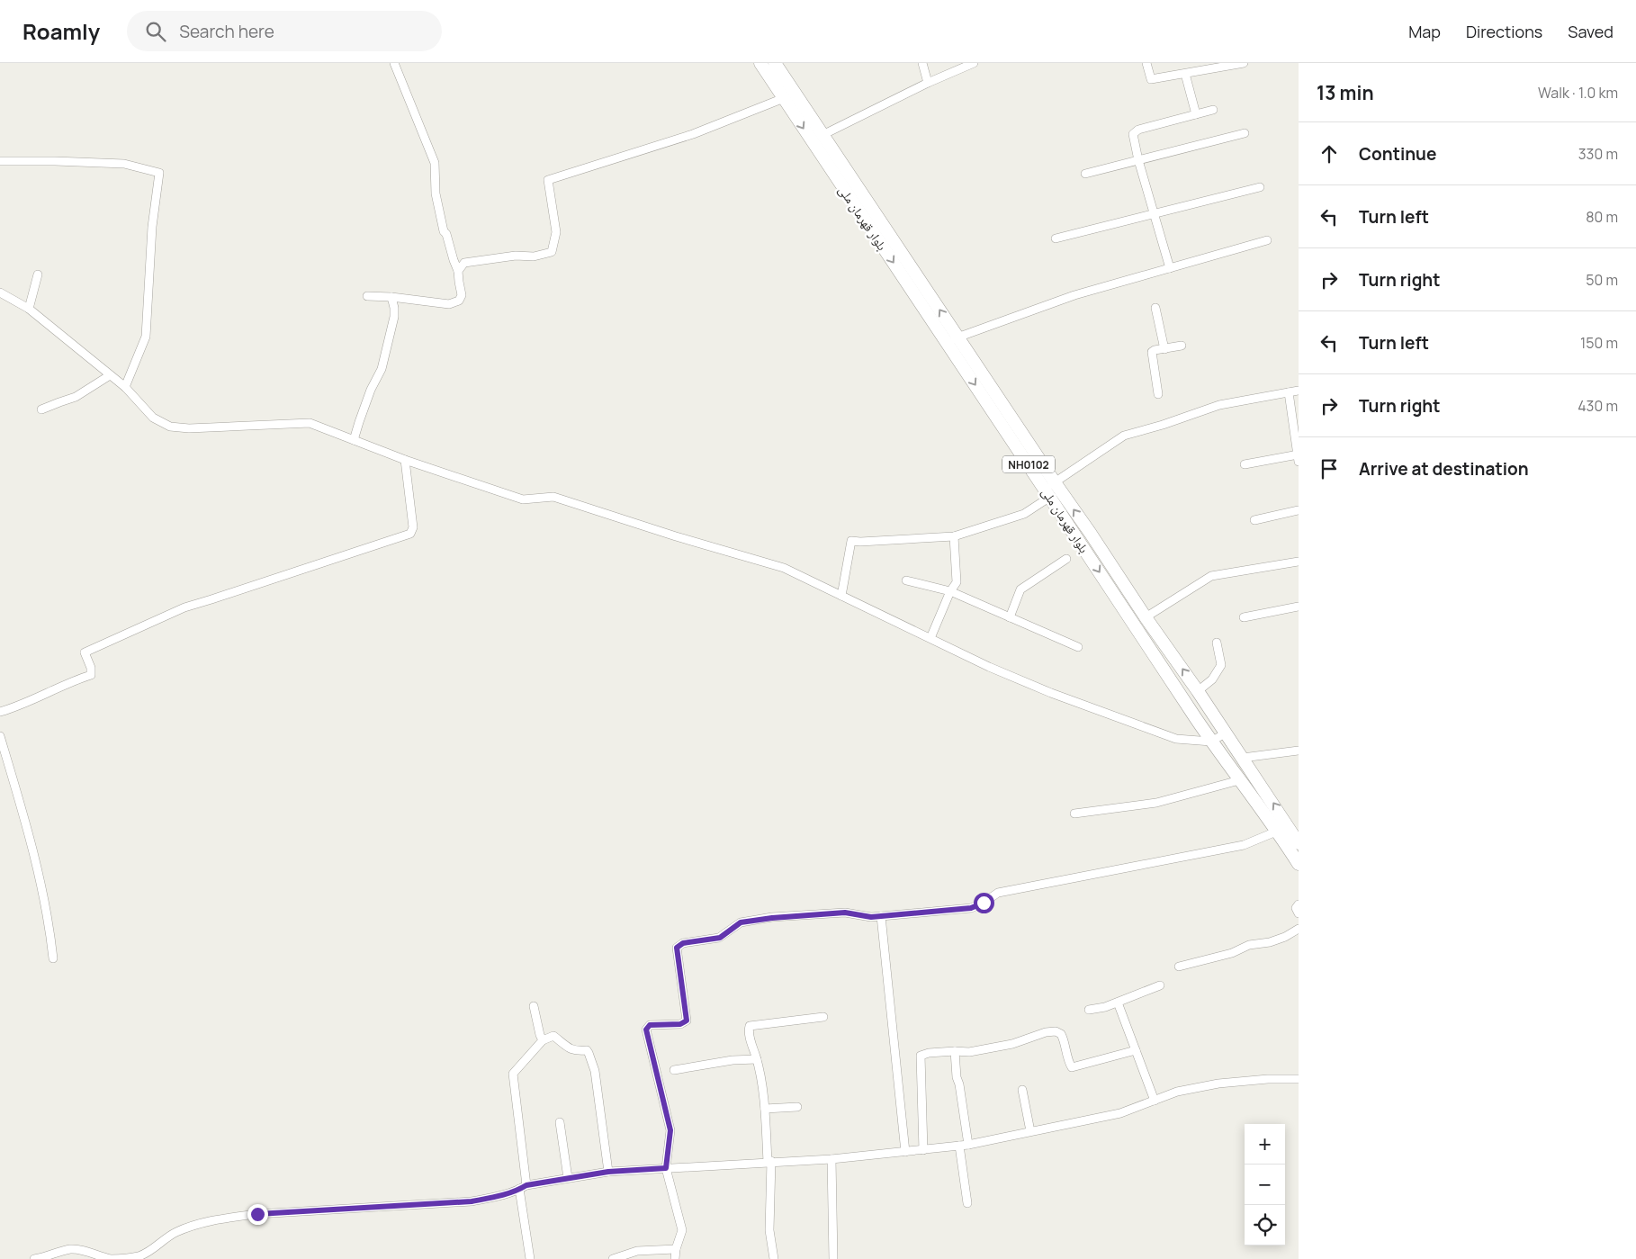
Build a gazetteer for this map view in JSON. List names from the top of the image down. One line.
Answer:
{"streets":{"highway":["بلوار قهرمان ملی","NH0102"]},"page":{"header":"Roamly","search":"Search here","nav":["Map","Directions","Saved"],"heading":["13 min","Walk · 1.0 km"],"list":[["Continue","330 m"],["Turn left","80 m"],["Turn right","50 m"],["Turn left","150 m"],["Turn right","430 m"],"Arrive at destination"],"map_buttons":["+","−"]}}
